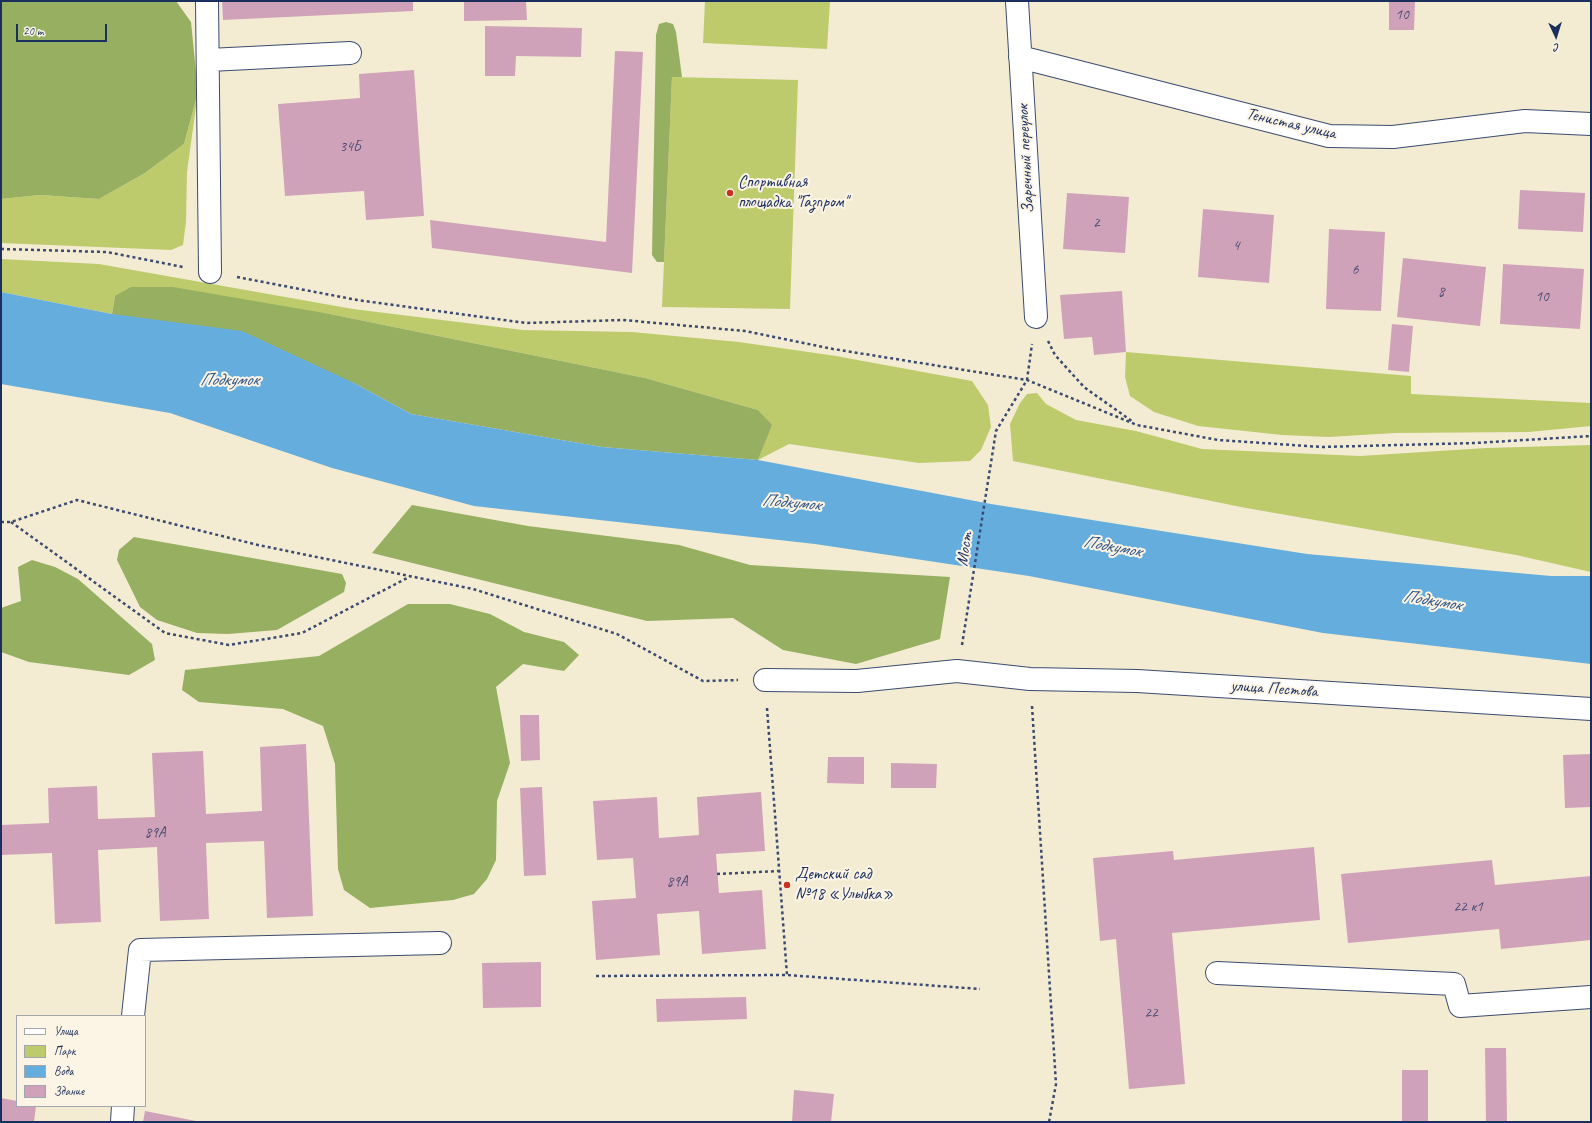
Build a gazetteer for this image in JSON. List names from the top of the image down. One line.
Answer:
{"streets":{"street":["Тенистая улица","Заречный переулок","улица Пестова"],"path":["Мост"]},"crossings":[["Тенистая улица","Заречный переулок"],["Мост","улица Пестова"]],"water":["Подкумок"],"places":["Спортивная площадка \"Газпром\"","Детский сад №18 «Улыбка»"],"house_numbers":["10","34Б","2","4","6","8","10","89А","89А","22 к1","22"],"legend":["Улица","Парк","Вода","Здание"],"scale_bar":"20 m","north":"bottom"}
